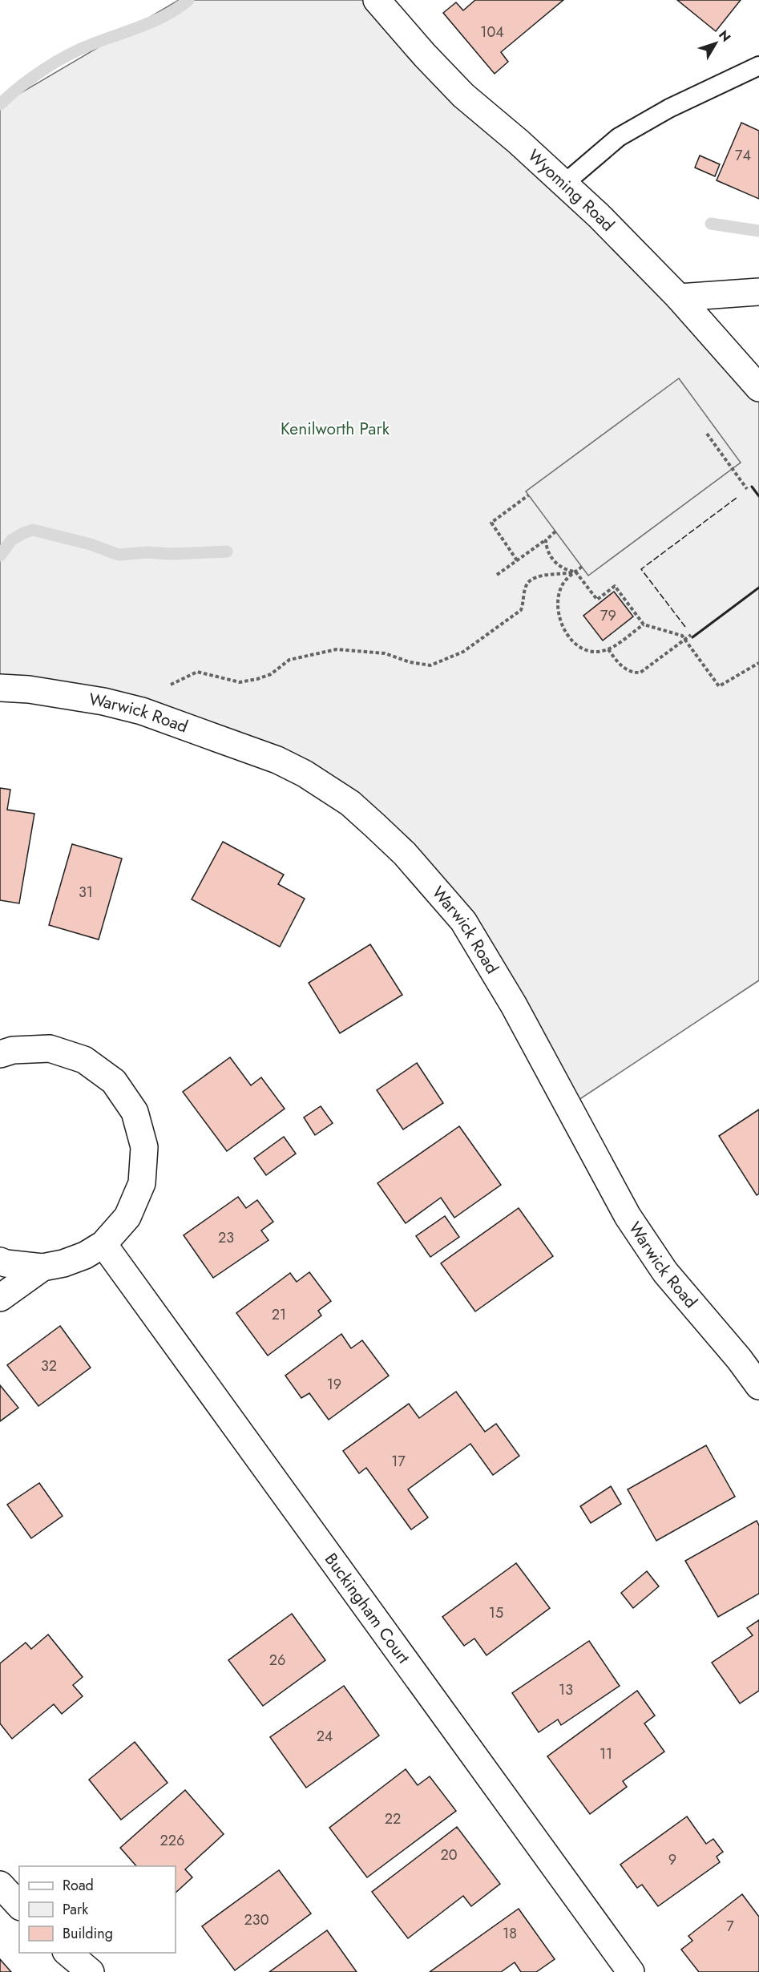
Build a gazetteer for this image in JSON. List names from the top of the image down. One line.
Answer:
{"streets":{"street":["Wyoming Road","Warwick Road","Buckingham Court"]},"parks":["Kenilworth Park"],"house_numbers":["104","74","79","31","23","21","32","19","17","15","26","13","24","11","22","226","20","9","230","7","18"],"legend":["Road","Park","Building"],"north":"top right"}
